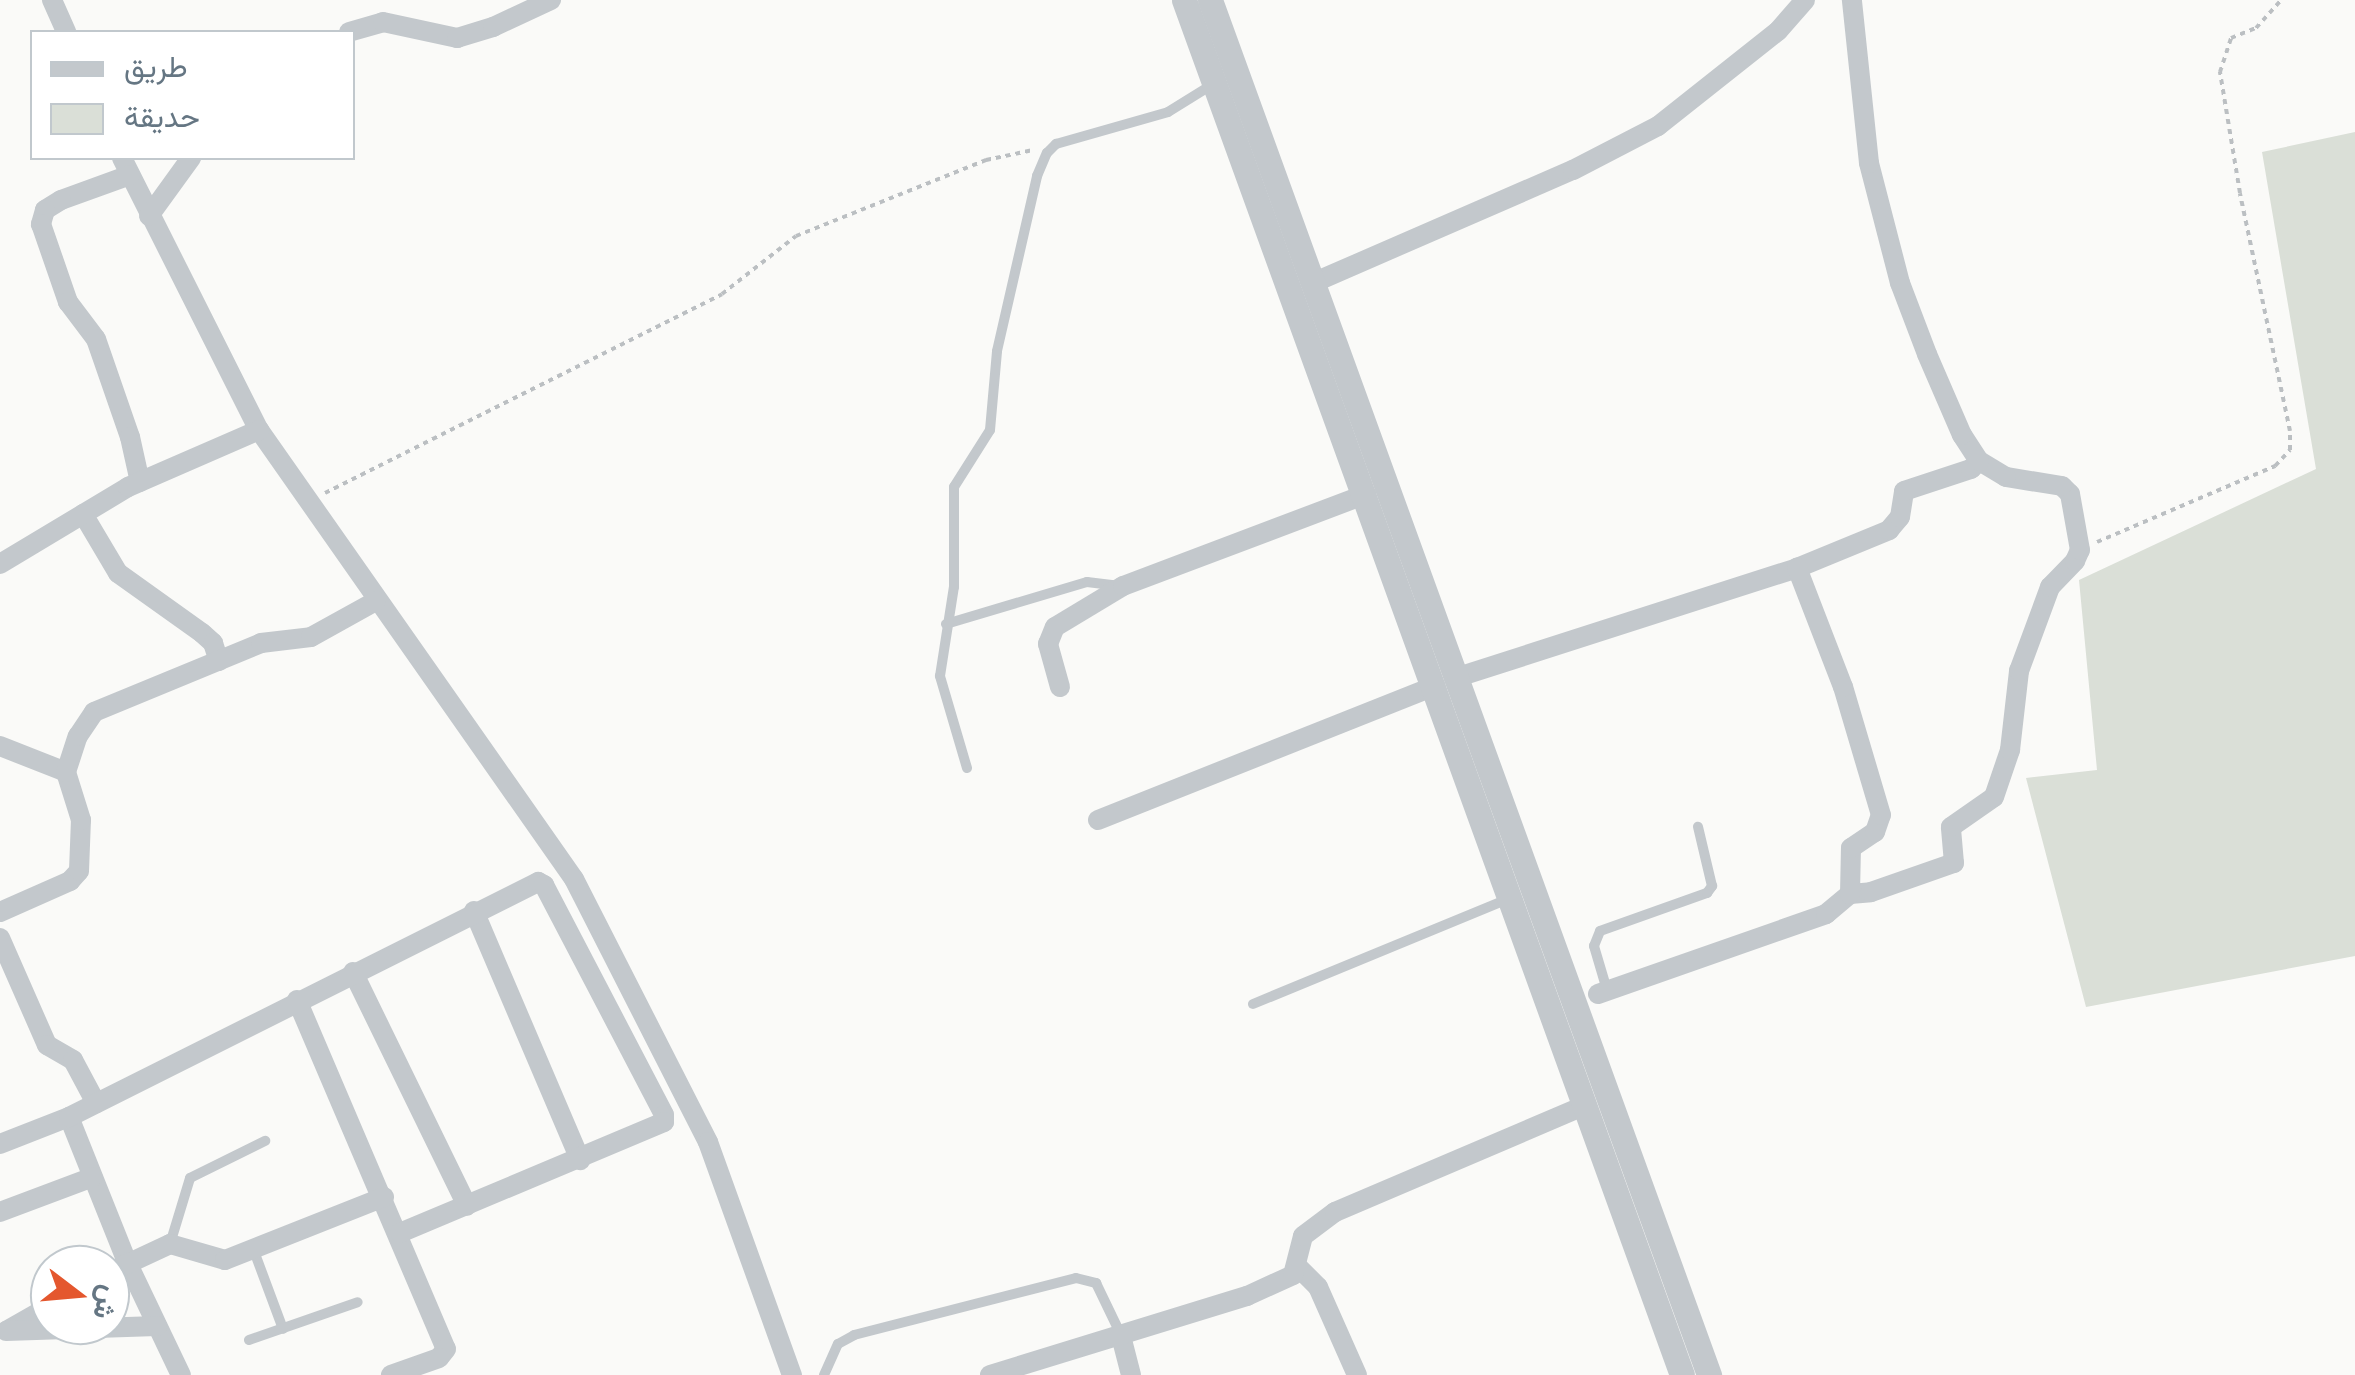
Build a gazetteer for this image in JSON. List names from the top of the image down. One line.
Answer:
{"legend":["طريق","حديقة"],"north":"right"}
